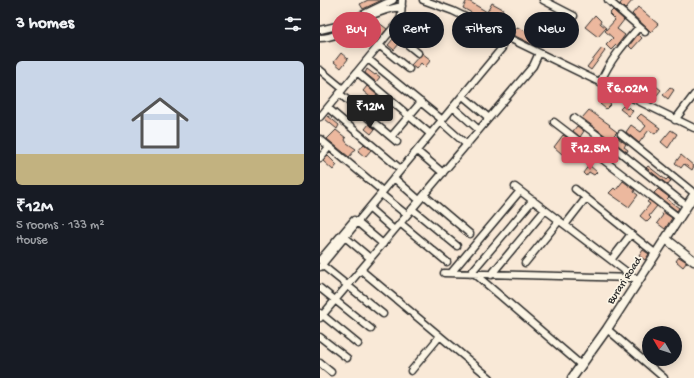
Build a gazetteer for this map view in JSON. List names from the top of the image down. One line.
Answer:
{"streets":{"main road":["Burari Road"]},"north":"top left","page":{"heading":"3 homes","chip":["Buy","Rent","Filters","New"],"list":[{"name":"₹12M","note":"5 rooms · 133 m² · House"}],"price":["₹6.02M","₹12M","₹12.5M"]}}
